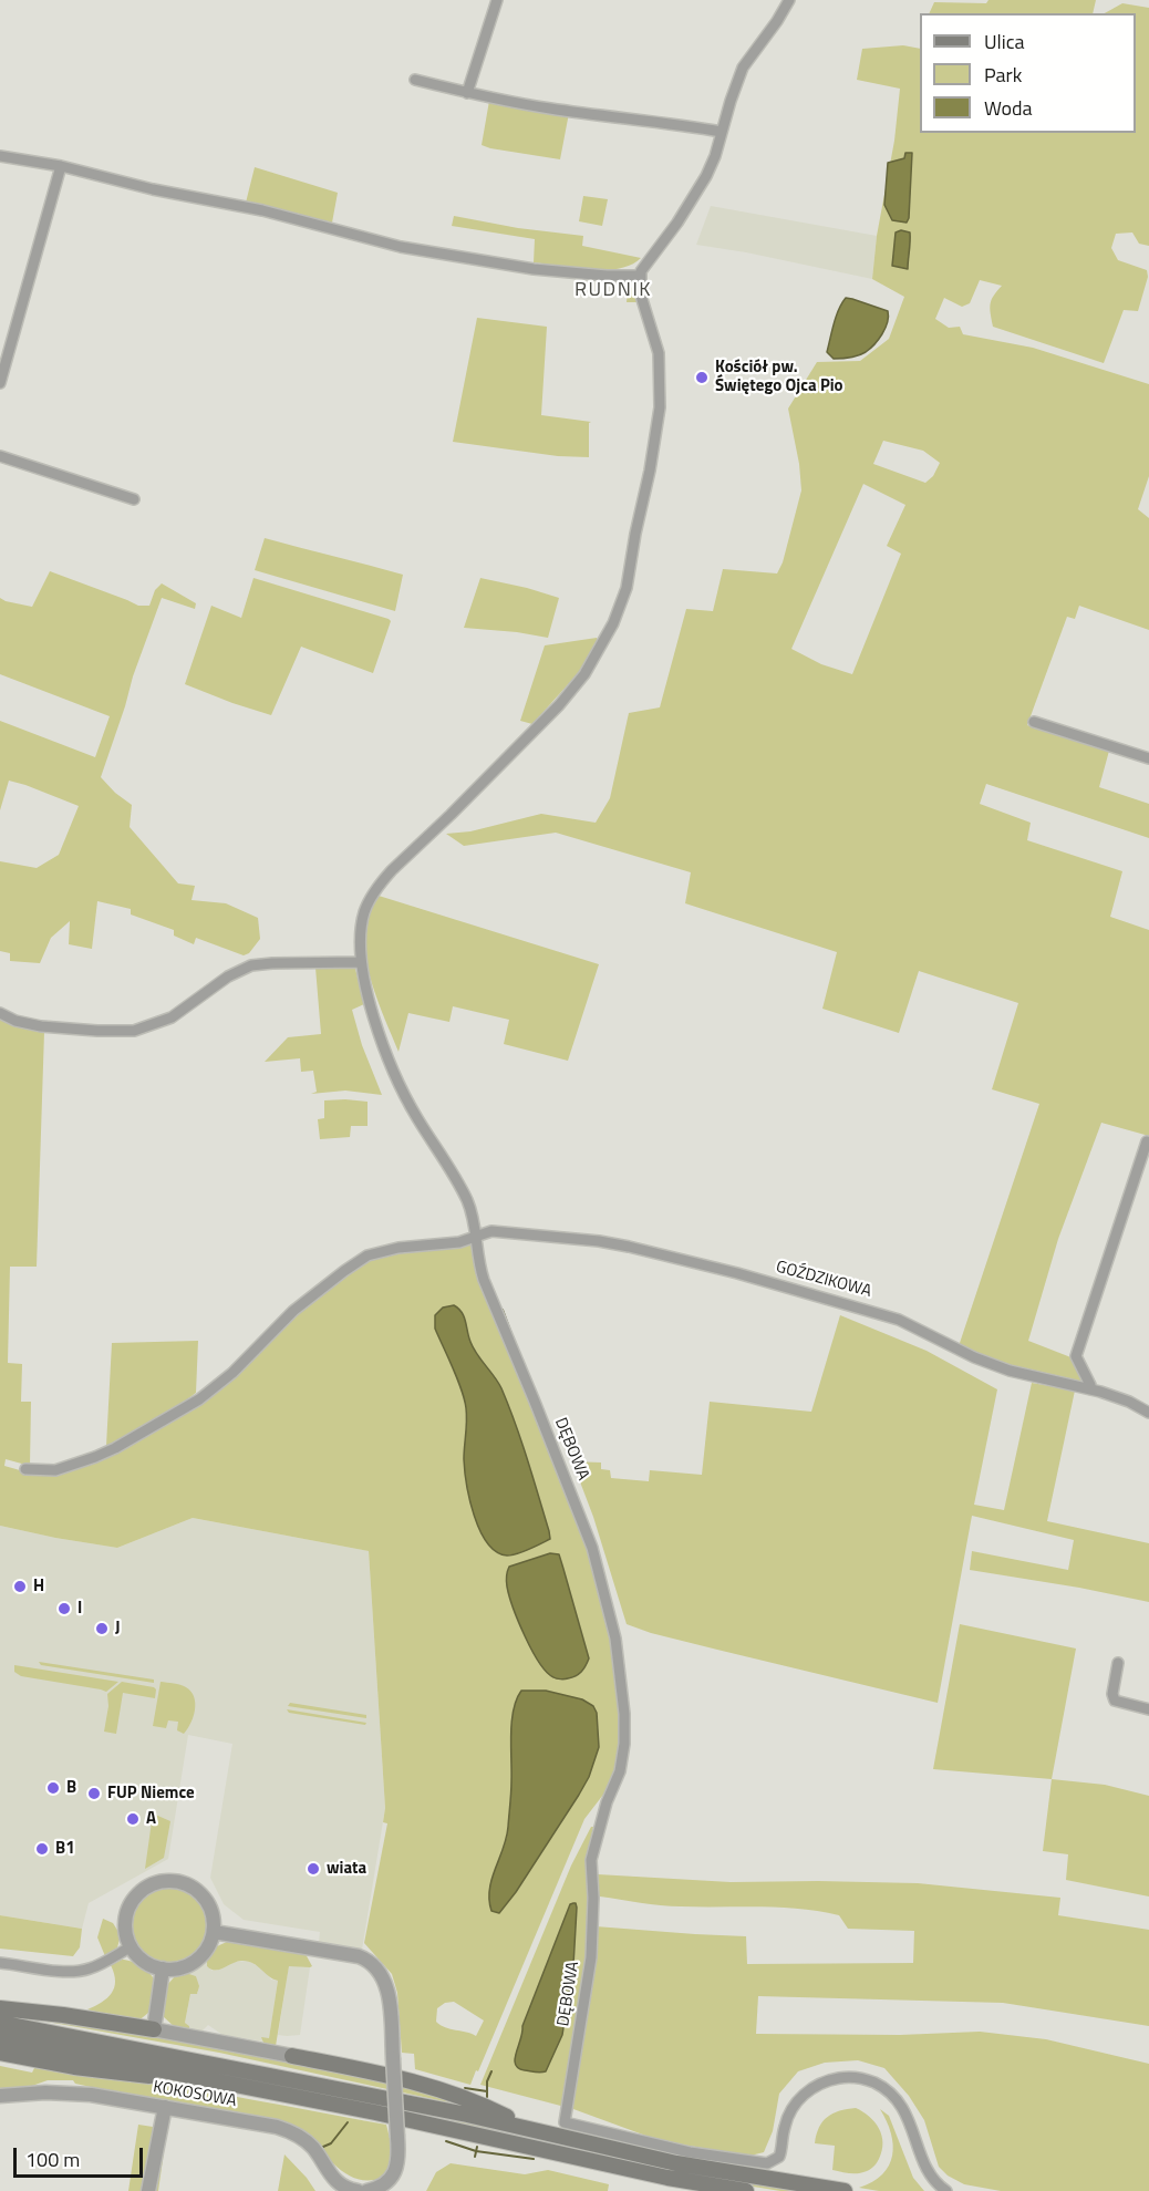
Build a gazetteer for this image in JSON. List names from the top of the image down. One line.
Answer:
{"streets":{"street":["GOŹDZIKOWA","DĘBOWA","KOKOSOWA"]},"crossings":[["GOŹDZIKOWA","DĘBOWA"]],"districts":["RUDNIK"],"places":["Kościół pw. Świętego Ojca Pio","H","I","J","B","FUP Niemce","A","B1","wiata"],"legend":["Ulica","Park","Woda"],"scale_bar":"100 m"}
